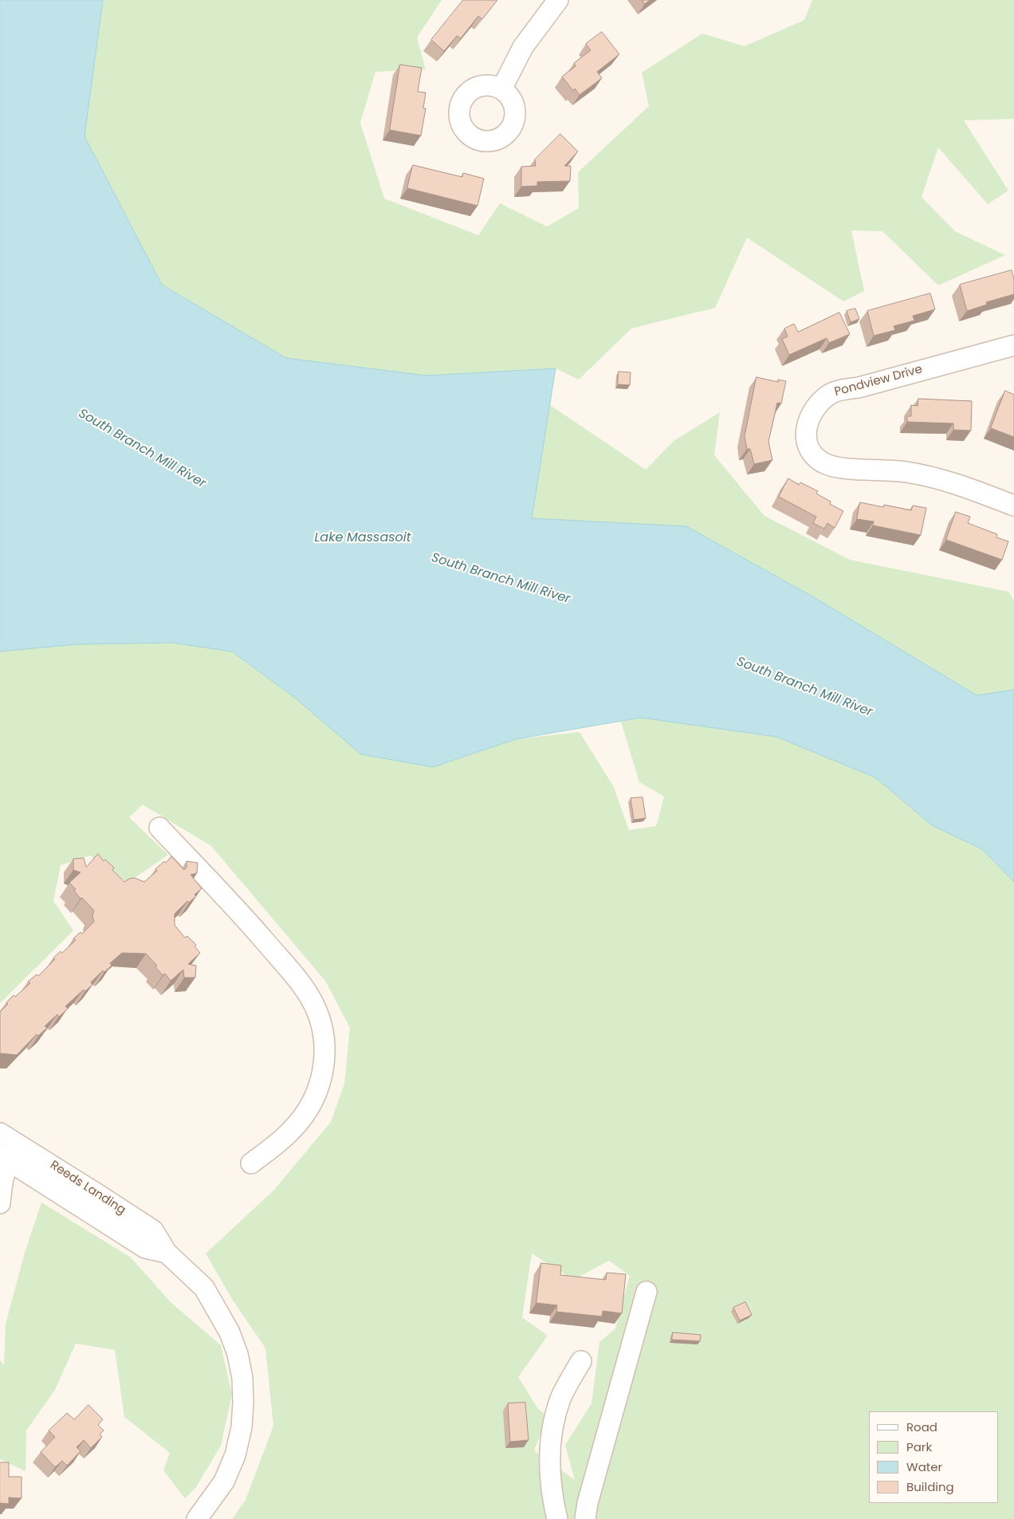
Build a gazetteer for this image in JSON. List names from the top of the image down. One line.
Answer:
{"streets":{"street":["Pondview Drive","Reeds Landing"]},"water":["South Branch Mill River","Lake Massasoit"],"legend":["Road","Park","Water","Building"]}
